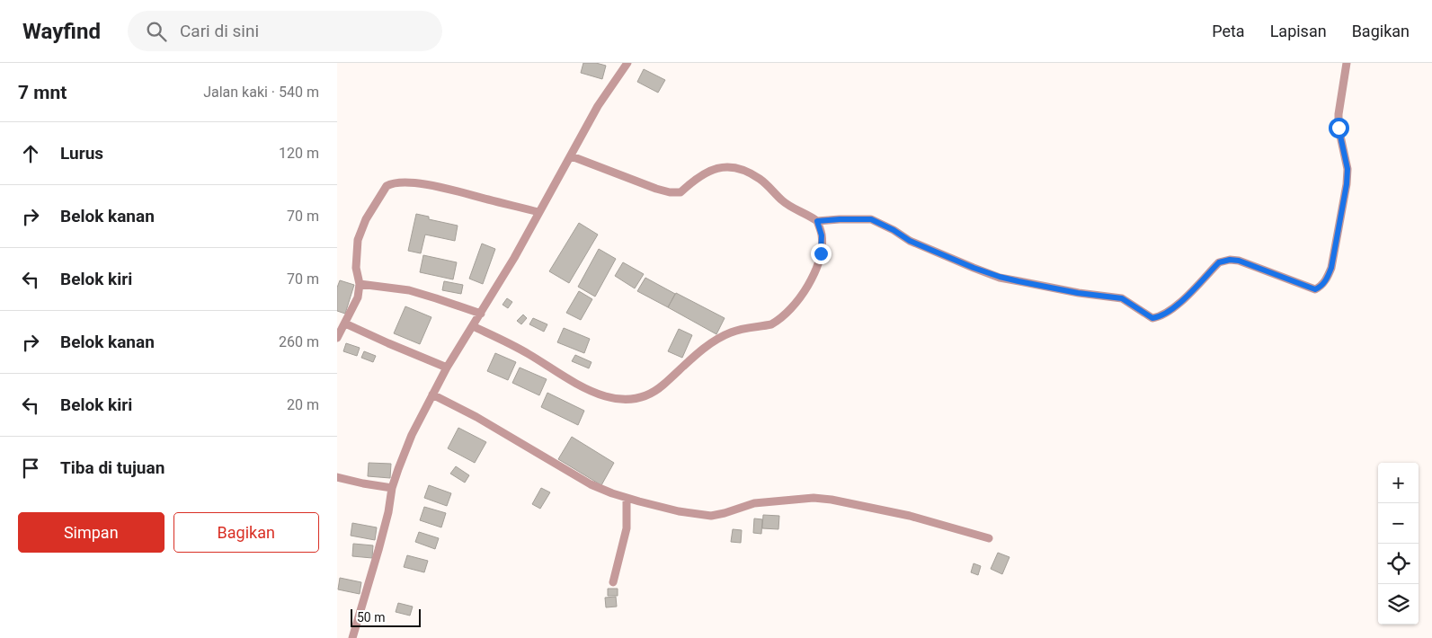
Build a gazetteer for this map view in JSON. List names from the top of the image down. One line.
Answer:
{"scale_bar":"50 m","page":{"header":"Wayfind","search":"Cari di sini","nav":["Peta","Lapisan","Bagikan"],"heading":["7 mnt","Jalan kaki · 540 m"],"list":[["Lurus","120 m"],["Belok kanan","70 m"],["Belok kiri","70 m"],["Belok kanan","260 m"],["Belok kiri","20 m"],"Tiba di tujuan"],"map_buttons":["+","−"],"buttons":["Simpan","Bagikan"],"scale":"50 m"}}
